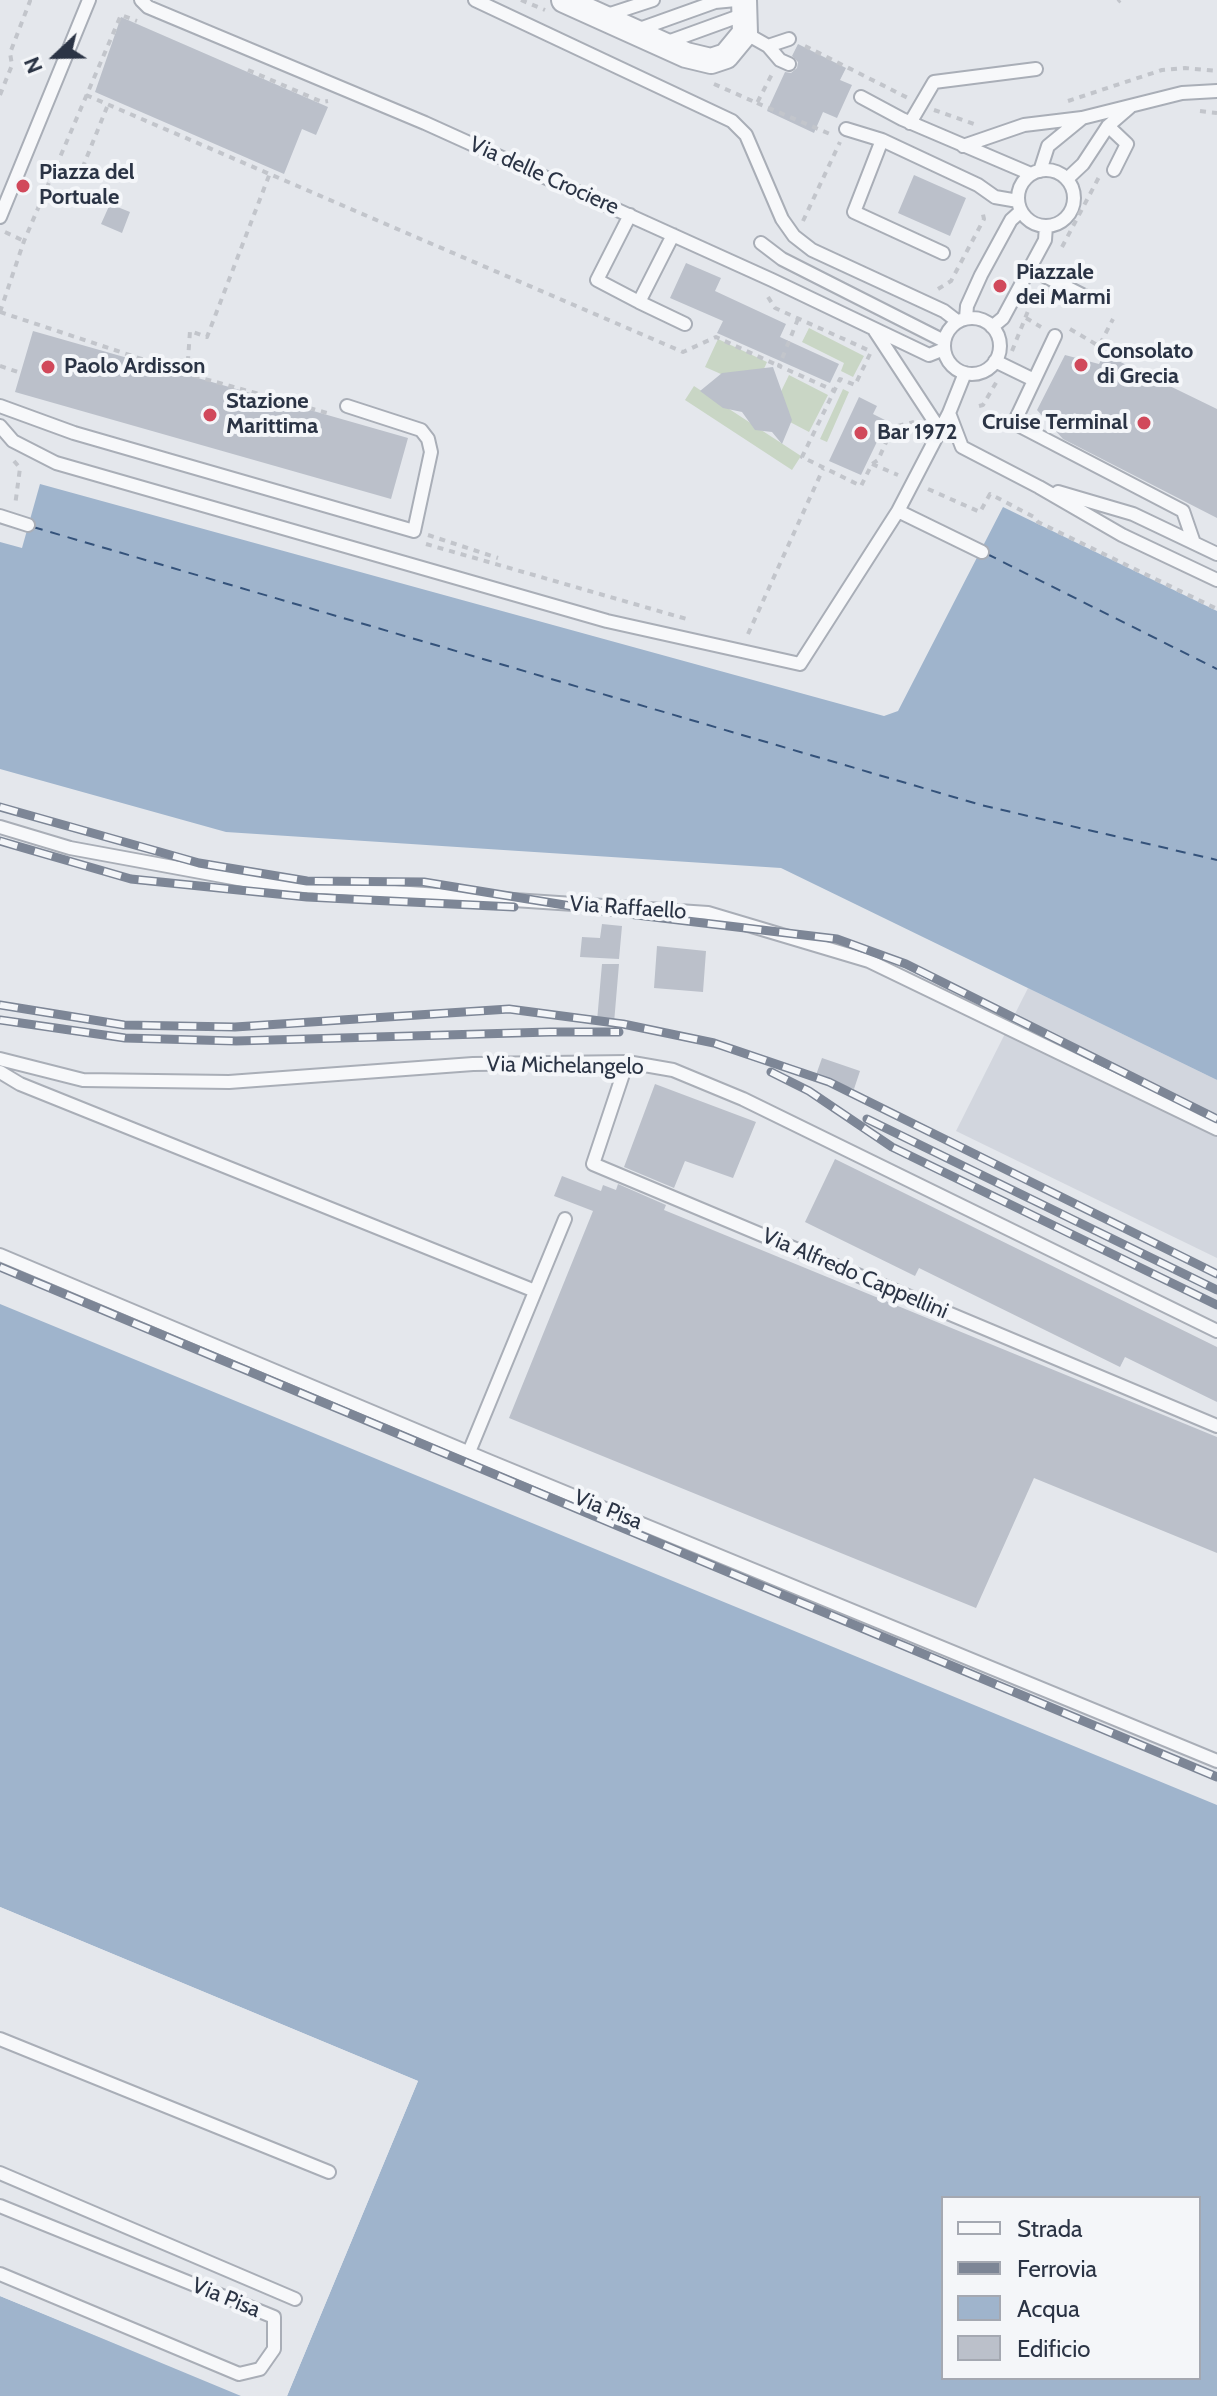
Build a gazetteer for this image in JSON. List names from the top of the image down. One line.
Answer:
{"streets":{"lane":["Via delle Crociere","Via Raffaello","Via Michelangelo","Via Alfredo Cappellini","Via Pisa"]},"crossings":[["Via Michelangelo","Via Alfredo Cappellini"]],"places":["Piazza del Portuale","Piazzale dei Marmi","Consolato di Grecia","Paolo Ardisson","Stazione Marittima","Cruise Terminal","Bar 1972"],"legend":["Strada","Ferrovia","Acqua","Edificio"],"north":"left"}
